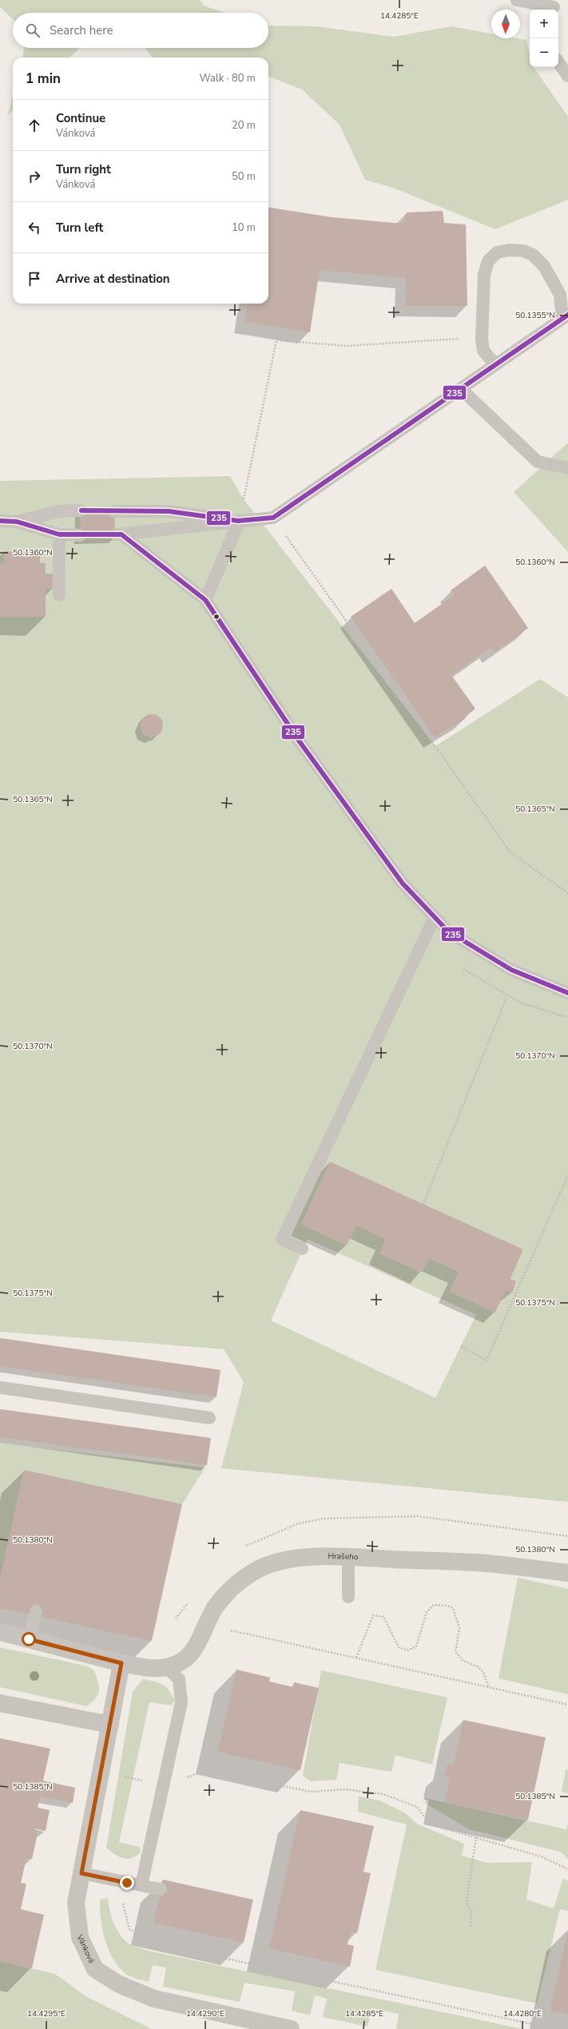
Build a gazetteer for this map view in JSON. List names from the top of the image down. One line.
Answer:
{"streets":{"street":["Hrašeho","Vánková"]},"crossings":[["Hrašeho","Vánková"]],"lines":["transit line 235"],"north":"bottom","page":{"map_buttons":["+","−"],"search":"Search here","heading":["1 min","Walk · 80 m"],"list":[["Continue","Vánková","20 m"],["Turn right","Vánková","50 m"],["Turn left","10 m"],"Arrive at destination"]},"coordinates":["14.4285°E","50.1355°N","50.1360°N","50.1365°N","50.1370°N","50.1375°N","50.1380°N","50.1385°N","14.4295°E","14.4290°E","14.4280°E"]}
